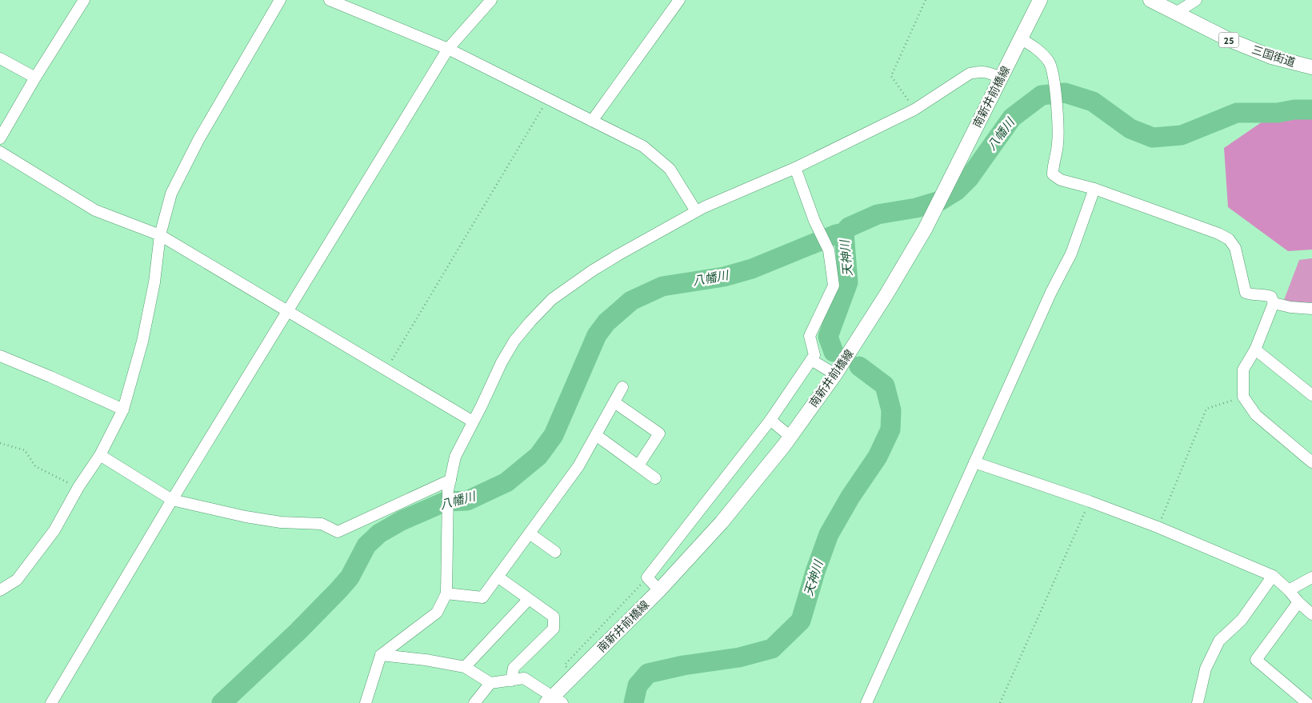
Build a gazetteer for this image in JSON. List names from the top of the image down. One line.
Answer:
{"streets":{"main road":["25","三国街道","南新井前橋線"]},"water":["八幡川","天神川"]}
